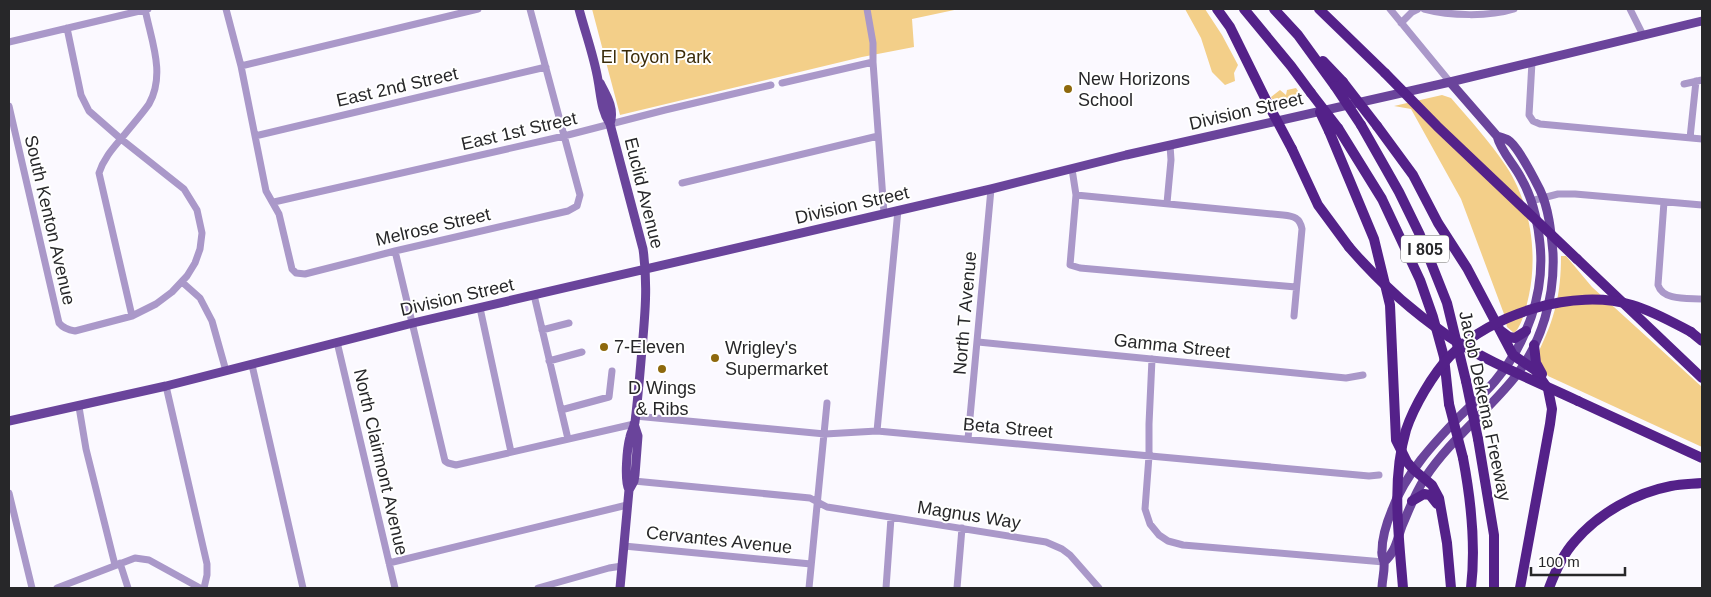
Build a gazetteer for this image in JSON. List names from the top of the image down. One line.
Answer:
{"streets":{"highway":["I 805","Jacob Dekema Freeway"],"main road":["Division Street","Euclid Avenue"],"street":["East 2nd Street","East 1st Street","South Kenton Avenue","Melrose Street","North T Avenue","Gamma Street","Beta Street","North Clairmont Avenue","Magnus Way","Cervantes Avenue"]},"crossings":[["Division Street","Euclid Avenue"],["Division Street","North T Avenue"],["Division Street","Beta Street"],["Division Street","North Clairmont Avenue"],["East 1st Street","Euclid Avenue"],["East 1st Street","Melrose Street"],["Euclid Avenue","Beta Street"],["North T Avenue","Gamma Street"],["North T Avenue","Beta Street"]],"parks":["El Toyon Park"],"places":["New Horizons School","7-Eleven","Wrigley's Supermarket","D Wings & Ribs"],"scale_bar":"100 m"}
